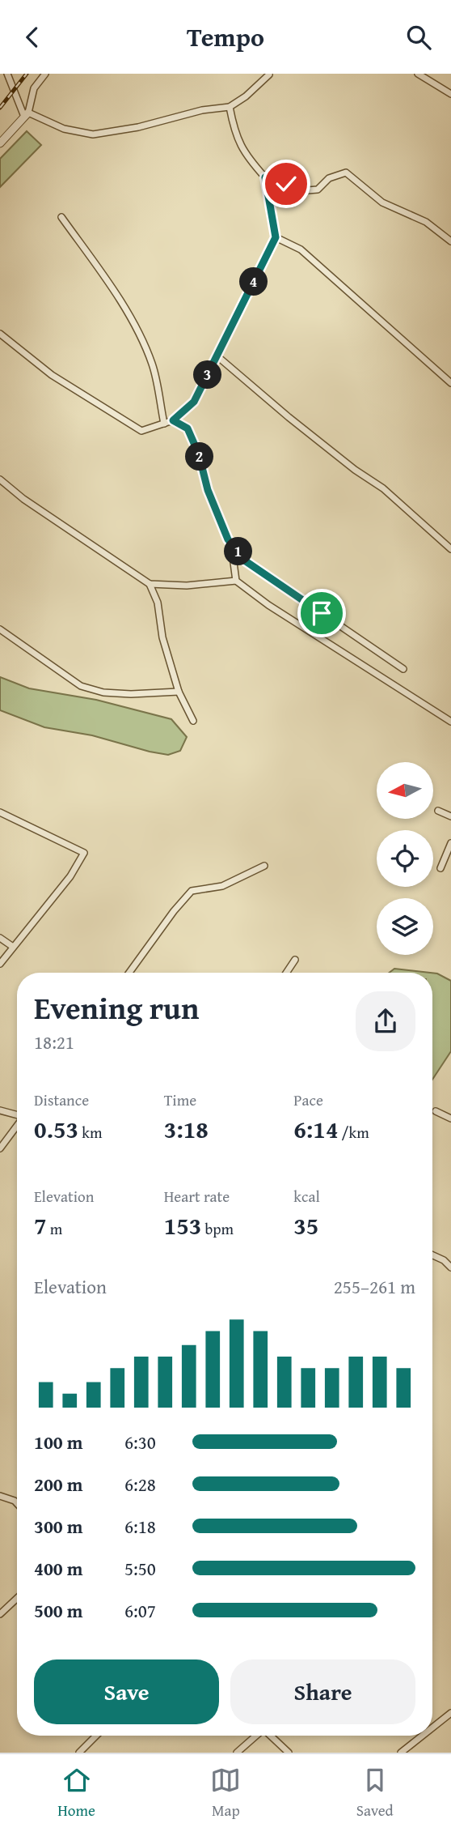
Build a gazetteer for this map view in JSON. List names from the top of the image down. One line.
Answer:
{"north":"left","page":{"header":"Tempo","pins":["4","3","2","1"],"heading":["Evening run","18:21"],"stats":[["Distance","0.53 km"],["Time","3:18"],["Pace","6:14 /km"],["Elevation","7 m"],["Heart rate","153 bpm"],["kcal","35"]],"chart":["Elevation","255–261 m"],"list":[{"name":"100 m","note":"6:30"},{"name":"200 m","note":"6:28"},{"name":"300 m","note":"6:18"},{"name":"400 m","note":"5:50"},{"name":"500 m","note":"6:07"}],"buttons":["Save","Share"],"tabs":["Home","Map","Saved"]}}
